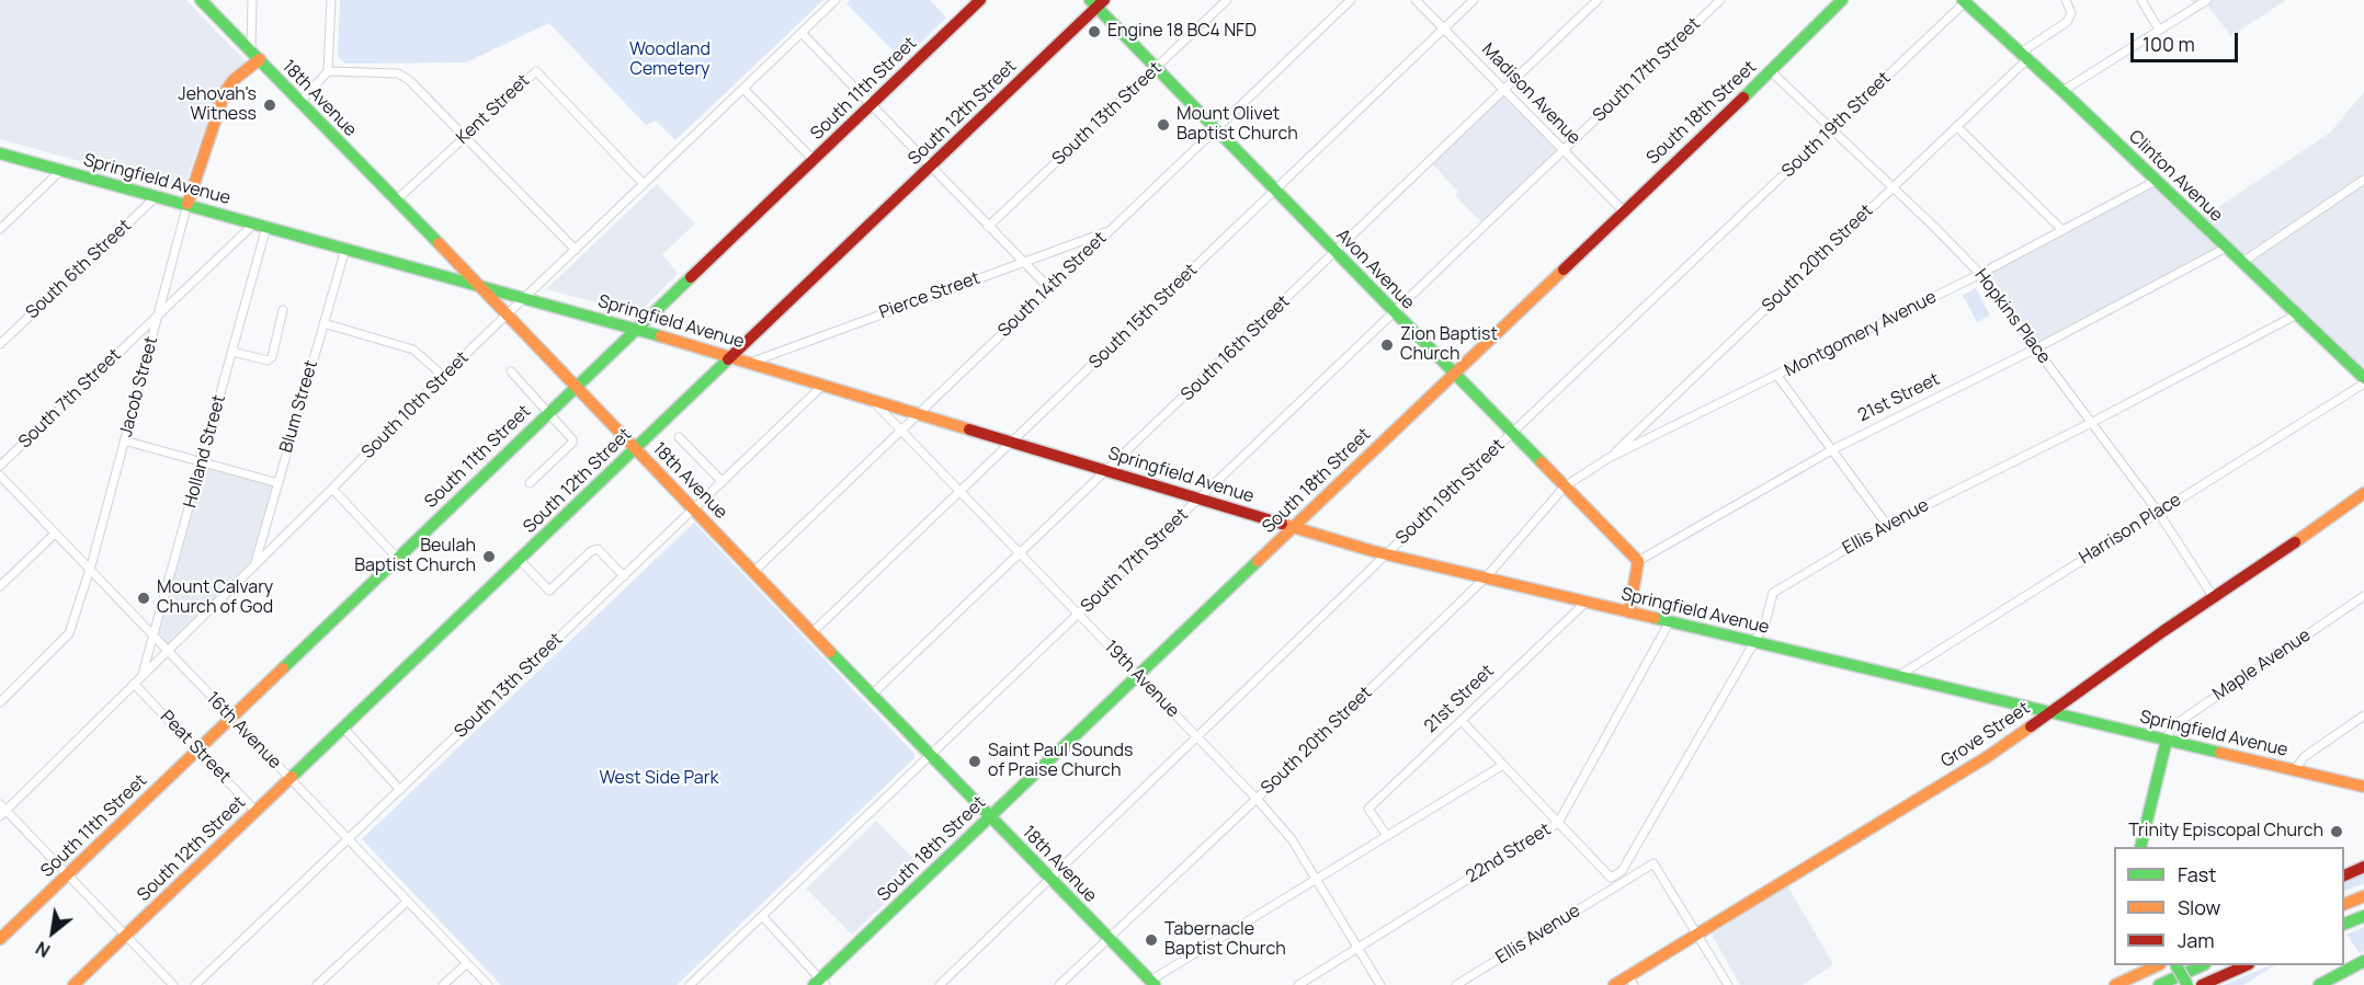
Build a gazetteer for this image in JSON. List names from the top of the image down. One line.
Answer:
{"streets":{"main road":["South 11th Street","18th Avenue","South 12th Street","South 18th Street","Clinton Avenue","Springfield Avenue","Avon Avenue","Grove Street"],"street":["South 17th Street","Madison Avenue","Kent Street","South 13th Street","South 19th Street","South 20th Street","South 6th Street","South 14th Street","Pierce Street","South 15th Street","Hopkins Place","Montgomery Avenue","South 16th Street","Jacob Street","21st Street","South 7th Street","South 10th Street","Blum Street","Holland Street","Ellis Avenue","Harrison Place","Maple Avenue","19th Avenue","16th Avenue","Peat Street","22nd Street"]},"crossings":[["South 17th Street","Madison Avenue"],["South 17th Street","18th Avenue"],["South 17th Street","Springfield Avenue"],["South 17th Street","Avon Avenue"],["South 17th Street","19th Avenue"],["South 11th Street","18th Avenue"],["South 11th Street","Springfield Avenue"],["South 11th Street","16th Avenue"],["South 11th Street","Peat Street"],["Madison Avenue","South 18th Street"],["Madison Avenue","South 15th Street"],["Madison Avenue","South 16th Street"],["18th Avenue","Kent Street"],["18th Avenue","South 12th Street"],["18th Avenue","South 18th Street"],["18th Avenue","South 13th Street"],["18th Avenue","South 19th Street"],["18th Avenue","Springfield Avenue"],["18th Avenue","South 20th Street"],["18th Avenue","South 14th Street"],["18th Avenue","South 15th Street"],["18th Avenue","South 16th Street"],["18th Avenue","South 10th Street"],["Kent Street","South 10th Street"],["South 12th Street","Springfield Avenue"],["South 12th Street","Avon Avenue"],["South 12th Street","16th Avenue"],["South 12th Street","Peat Street"],["South 18th Street","Springfield Avenue"],["South 18th Street","Avon Avenue"],["South 18th Street","Hopkins Place"],["South 18th Street","19th Avenue"],["South 13th Street","Springfield Avenue"],["South 13th Street","Avon Avenue"],["South 13th Street","16th Avenue"],["South 19th Street","Clinton Avenue"],["South 19th Street","Springfield Avenue"],["South 19th Street","Avon Avenue"],["South 19th Street","Hopkins Place"],["South 19th Street","19th Avenue"],["Clinton Avenue","South 20th Street"],["Clinton Avenue","Montgomery Avenue"],["Clinton Avenue","21st Street"],["Clinton Avenue","Ellis Avenue"],["Springfield Avenue","South 20th Street"],["Springfield Avenue","South 6th Street"],["Springfield Avenue","South 14th Street"],["Springfield Avenue","Pierce Street"],["Springfield Avenue","South 15th Street"],["Springfield Avenue","South 16th Street"],["Springfield Avenue","Jacob Street"],["Springfield Avenue","21st Street"],["Springfield Avenue","South 7th Street"],["Springfield Avenue","South 10th Street"],["Springfield Avenue","Blum Street"],["Springfield Avenue","Holland Street"],["Springfield Avenue","Ellis Avenue"],["Springfield Avenue","Harrison Place"],["Springfield Avenue","Maple Avenue"],["Springfield Avenue","19th Avenue"],["Springfield Avenue","Grove Street"],["Springfield Avenue","22nd Street"],["South 20th Street","Avon Avenue"],["South 20th Street","Hopkins Place"],["South 20th Street","Montgomery Avenue"],["South 20th Street","19th Avenue"],["Avon Avenue","South 14th Street"],["Avon Avenue","South 15th Street"],["Avon Avenue","Montgomery Avenue"],["Avon Avenue","South 16th Street"],["Avon Avenue","21st Street"],["South 14th Street","Pierce Street"],["South 14th Street","19th Avenue"],["South 15th Street","19th Avenue"],["Hopkins Place","Montgomery Avenue"],["Hopkins Place","21st Street"],["Hopkins Place","Ellis Avenue"],["Hopkins Place","Harrison Place"],["Hopkins Place","Grove Street"],["South 16th Street","19th Avenue"],["Jacob Street","South 7th Street"],["Jacob Street","16th Avenue"],["South 7th Street","Holland Street"],["South 10th Street","Blum Street"],["South 10th Street","Holland Street"],["South 10th Street","16th Avenue"],["South 10th Street","Peat Street"],["Holland Street","16th Avenue"],["Ellis Avenue","Grove Street"],["Ellis Avenue","22nd Street"],["19th Avenue","22nd Street"]],"parks":["Woodland Cemetery","West Side Park"],"places":["Engine 18 BC4 NFD","Jehovah's Witness","Mount Olivet Baptist Church","Zion Baptist Church","Beulah Baptist Church","Mount Calvary Church of God","Saint Paul Sounds of Praise Church","Trinity Episcopal Church","Tabernacle Baptist Church"],"legend":["Fast","Slow","Jam"],"scale_bar":"100 m","north":"bottom left"}
